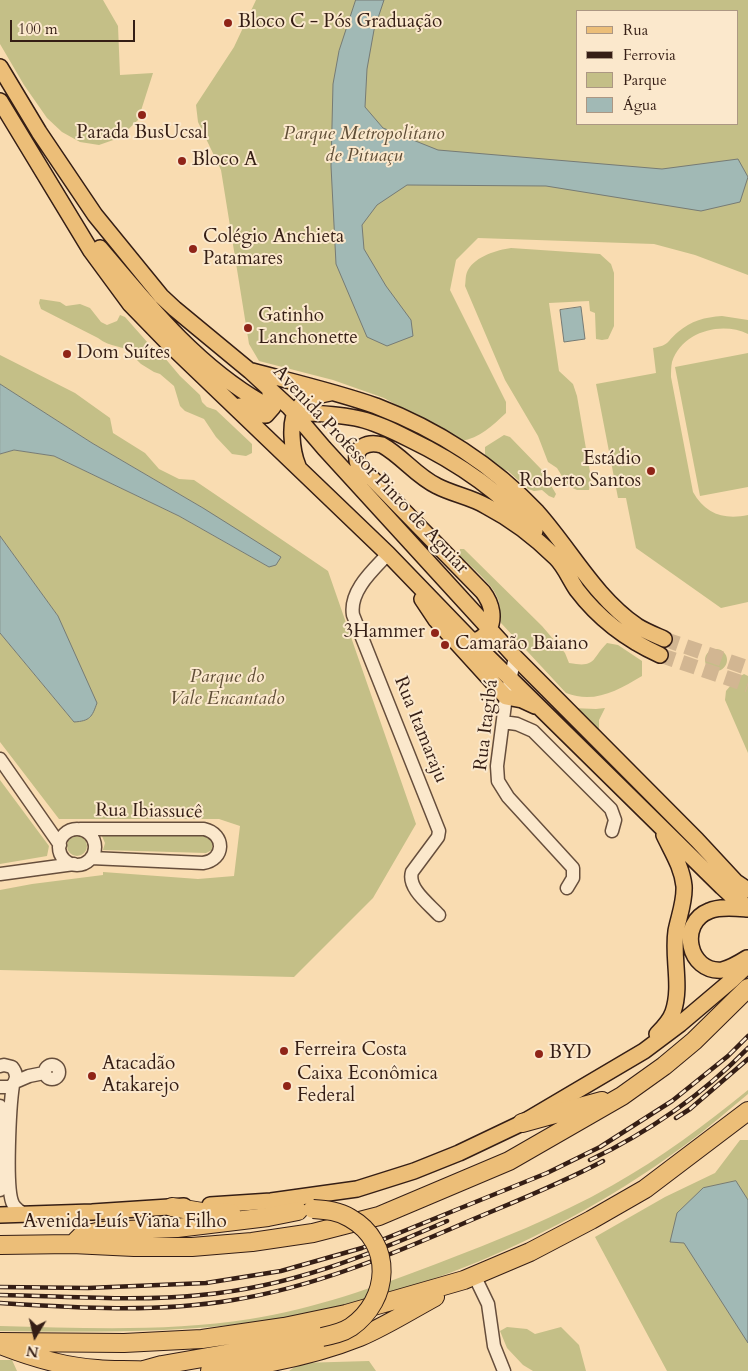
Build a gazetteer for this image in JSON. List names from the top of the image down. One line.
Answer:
{"streets":{"highway":["Avenida Luís Viana Filho"],"main road":["Avenida Professor Pinto de Aguiar"],"street":["Rua Itagibá","Rua Itamaraju","Rua Ibiassucê"]},"crossings":[["Avenida Professor Pinto de Aguiar","Rua Itagibá"]],"parks":["Parque Metropolitano de Pituaçu","Parque do Vale Encantado"],"places":["Bloco C - Pós Graduação","Parada BusUcsal","Bloco A","Colégio Anchieta Patamares","Gatinho Lanchonette","Dom Suítes","Estádio Roberto Santos","3Hammer","Camarão Baiano","Ferreira Costa","BYD","Atacadão Atakarejo","Caixa Econômica Federal"],"legend":["Rua","Ferrovia","Parque","Água"],"scale_bar":"100 m","north":"bottom"}
